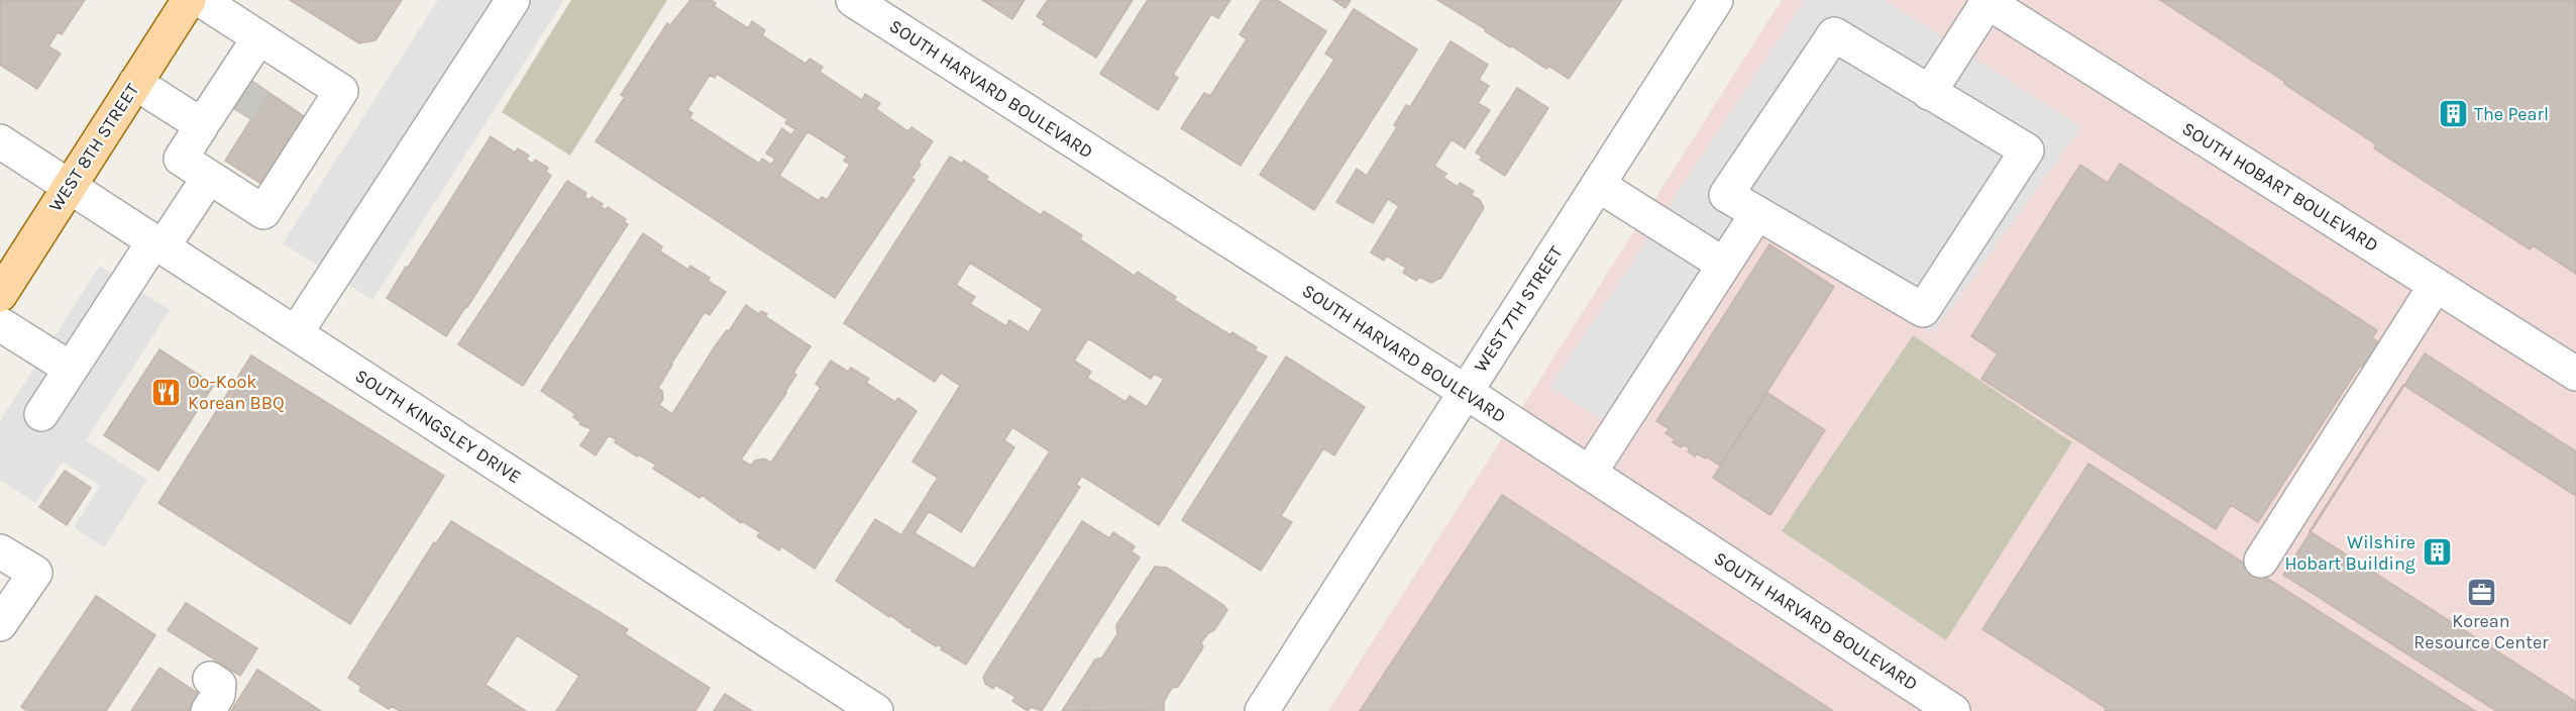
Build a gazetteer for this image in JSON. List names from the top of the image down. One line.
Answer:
{"streets":{"main road":["WEST 8TH STREET"],"street":["SOUTH HARVARD BOULEVARD","SOUTH HOBART BOULEVARD","WEST 7TH STREET","SOUTH KINGSLEY DRIVE"]},"crossings":[["SOUTH HARVARD BOULEVARD","WEST 7TH STREET"],["WEST 8TH STREET","SOUTH KINGSLEY DRIVE"]],"places":{"building":["The Pearl","Wilshire Hobart Building"],"restaurant":["Oo-Kook Korean BBQ"],"office":["Korean Resource Center"]}}
